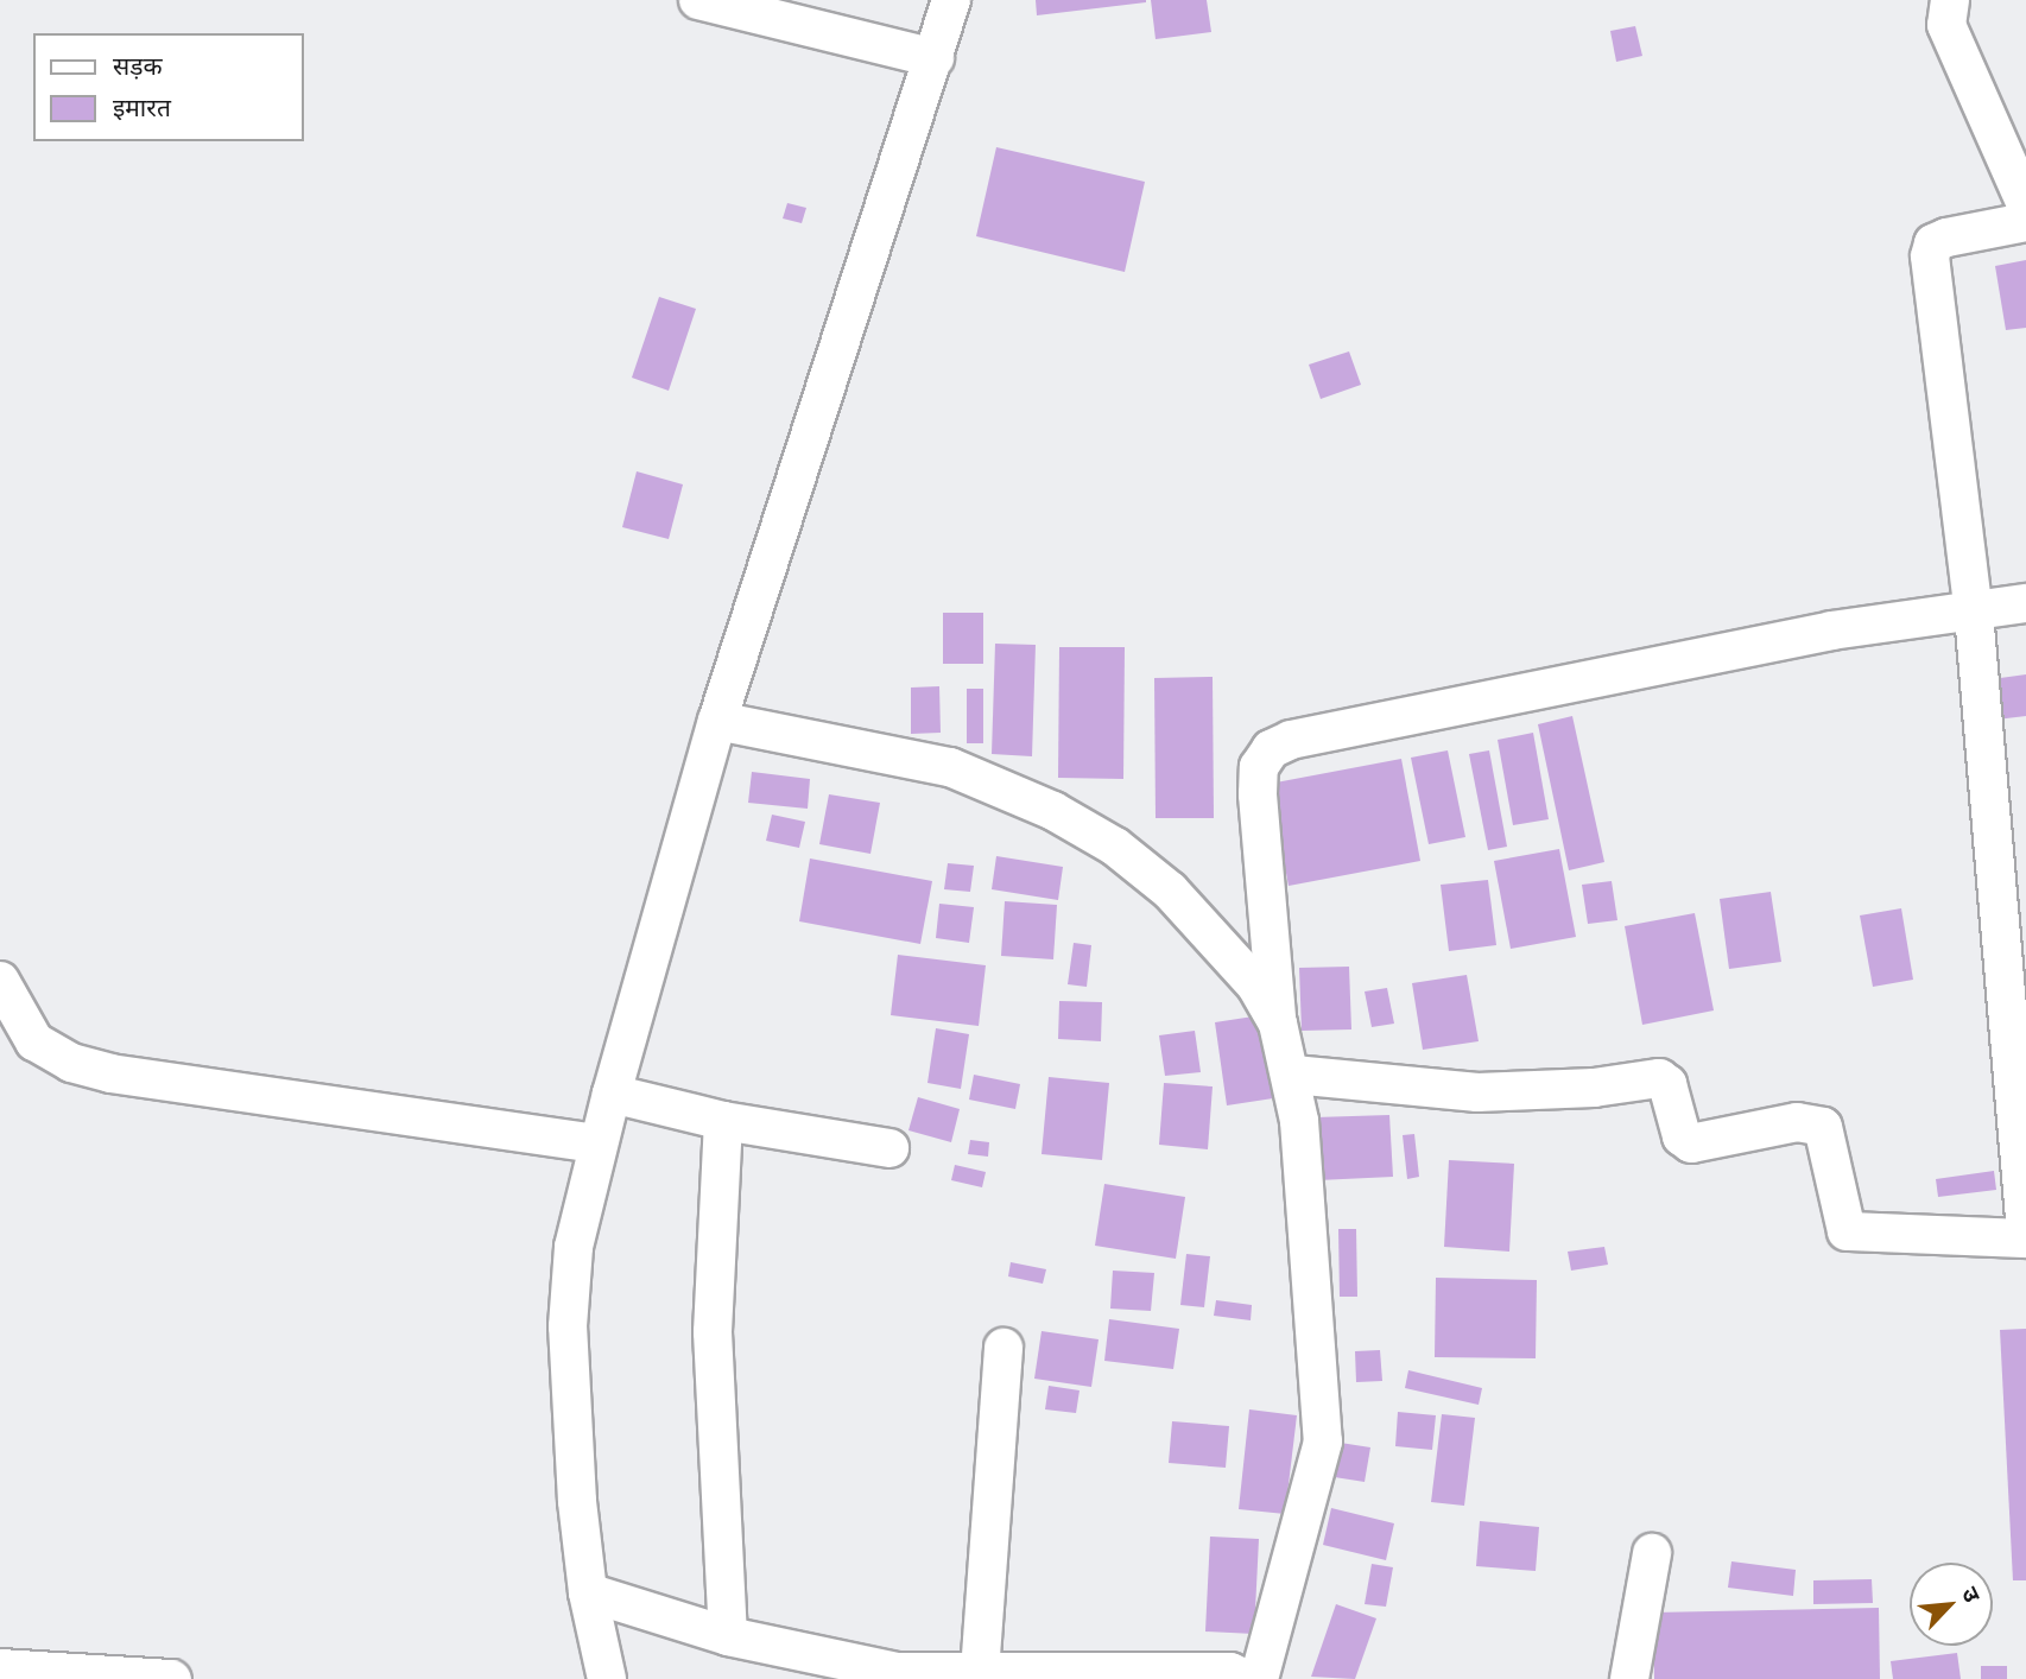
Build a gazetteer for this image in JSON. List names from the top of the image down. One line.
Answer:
{"legend":["सड़क","इमारत"],"north":"top right"}
